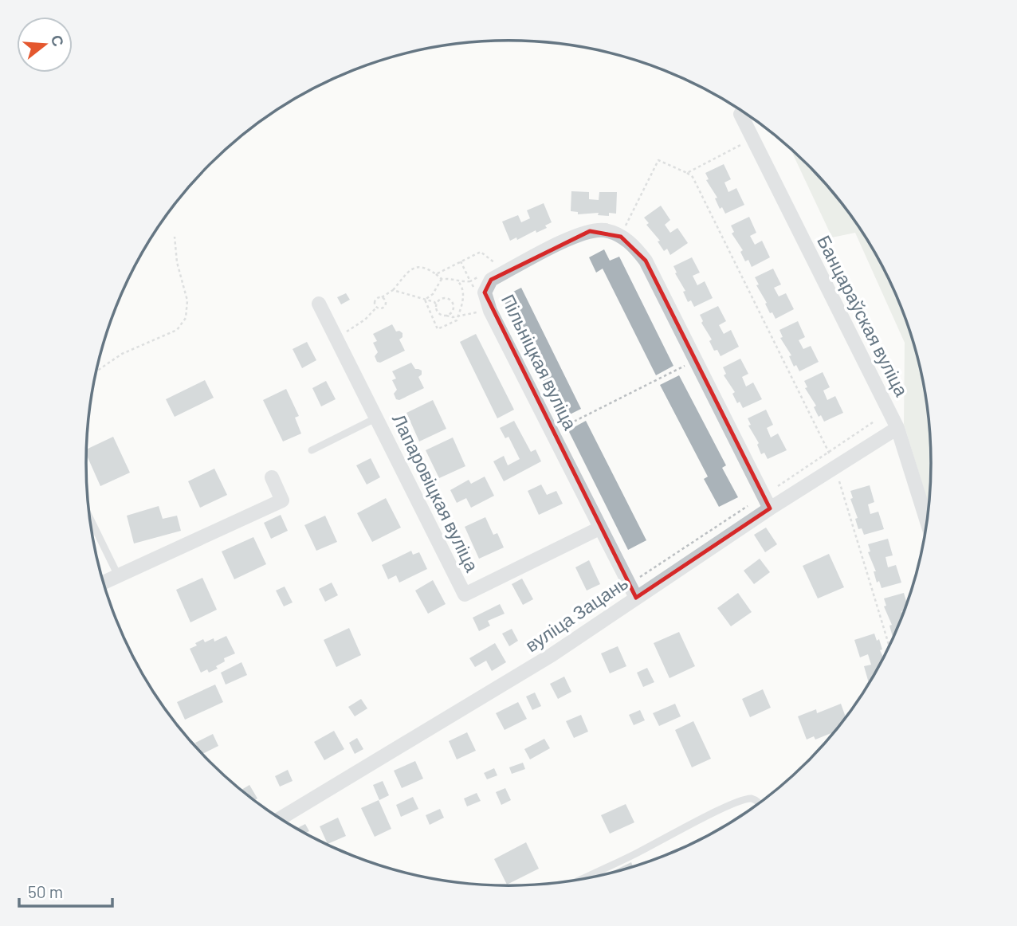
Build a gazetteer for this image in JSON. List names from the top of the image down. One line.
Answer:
{"streets":{"street":["Банцараўская вуліца","Пільніцкая вуліца","Лапаровіцкая вуліца","вуліца Зацань"]},"crossings":[["Банцараўская вуліца","вуліца Зацань"],["Пільніцкая вуліца","Лапаровіцкая вуліца"],["Пільніцкая вуліца","вуліца Зацань"]],"scale_bar":"50 m","north":"right"}
